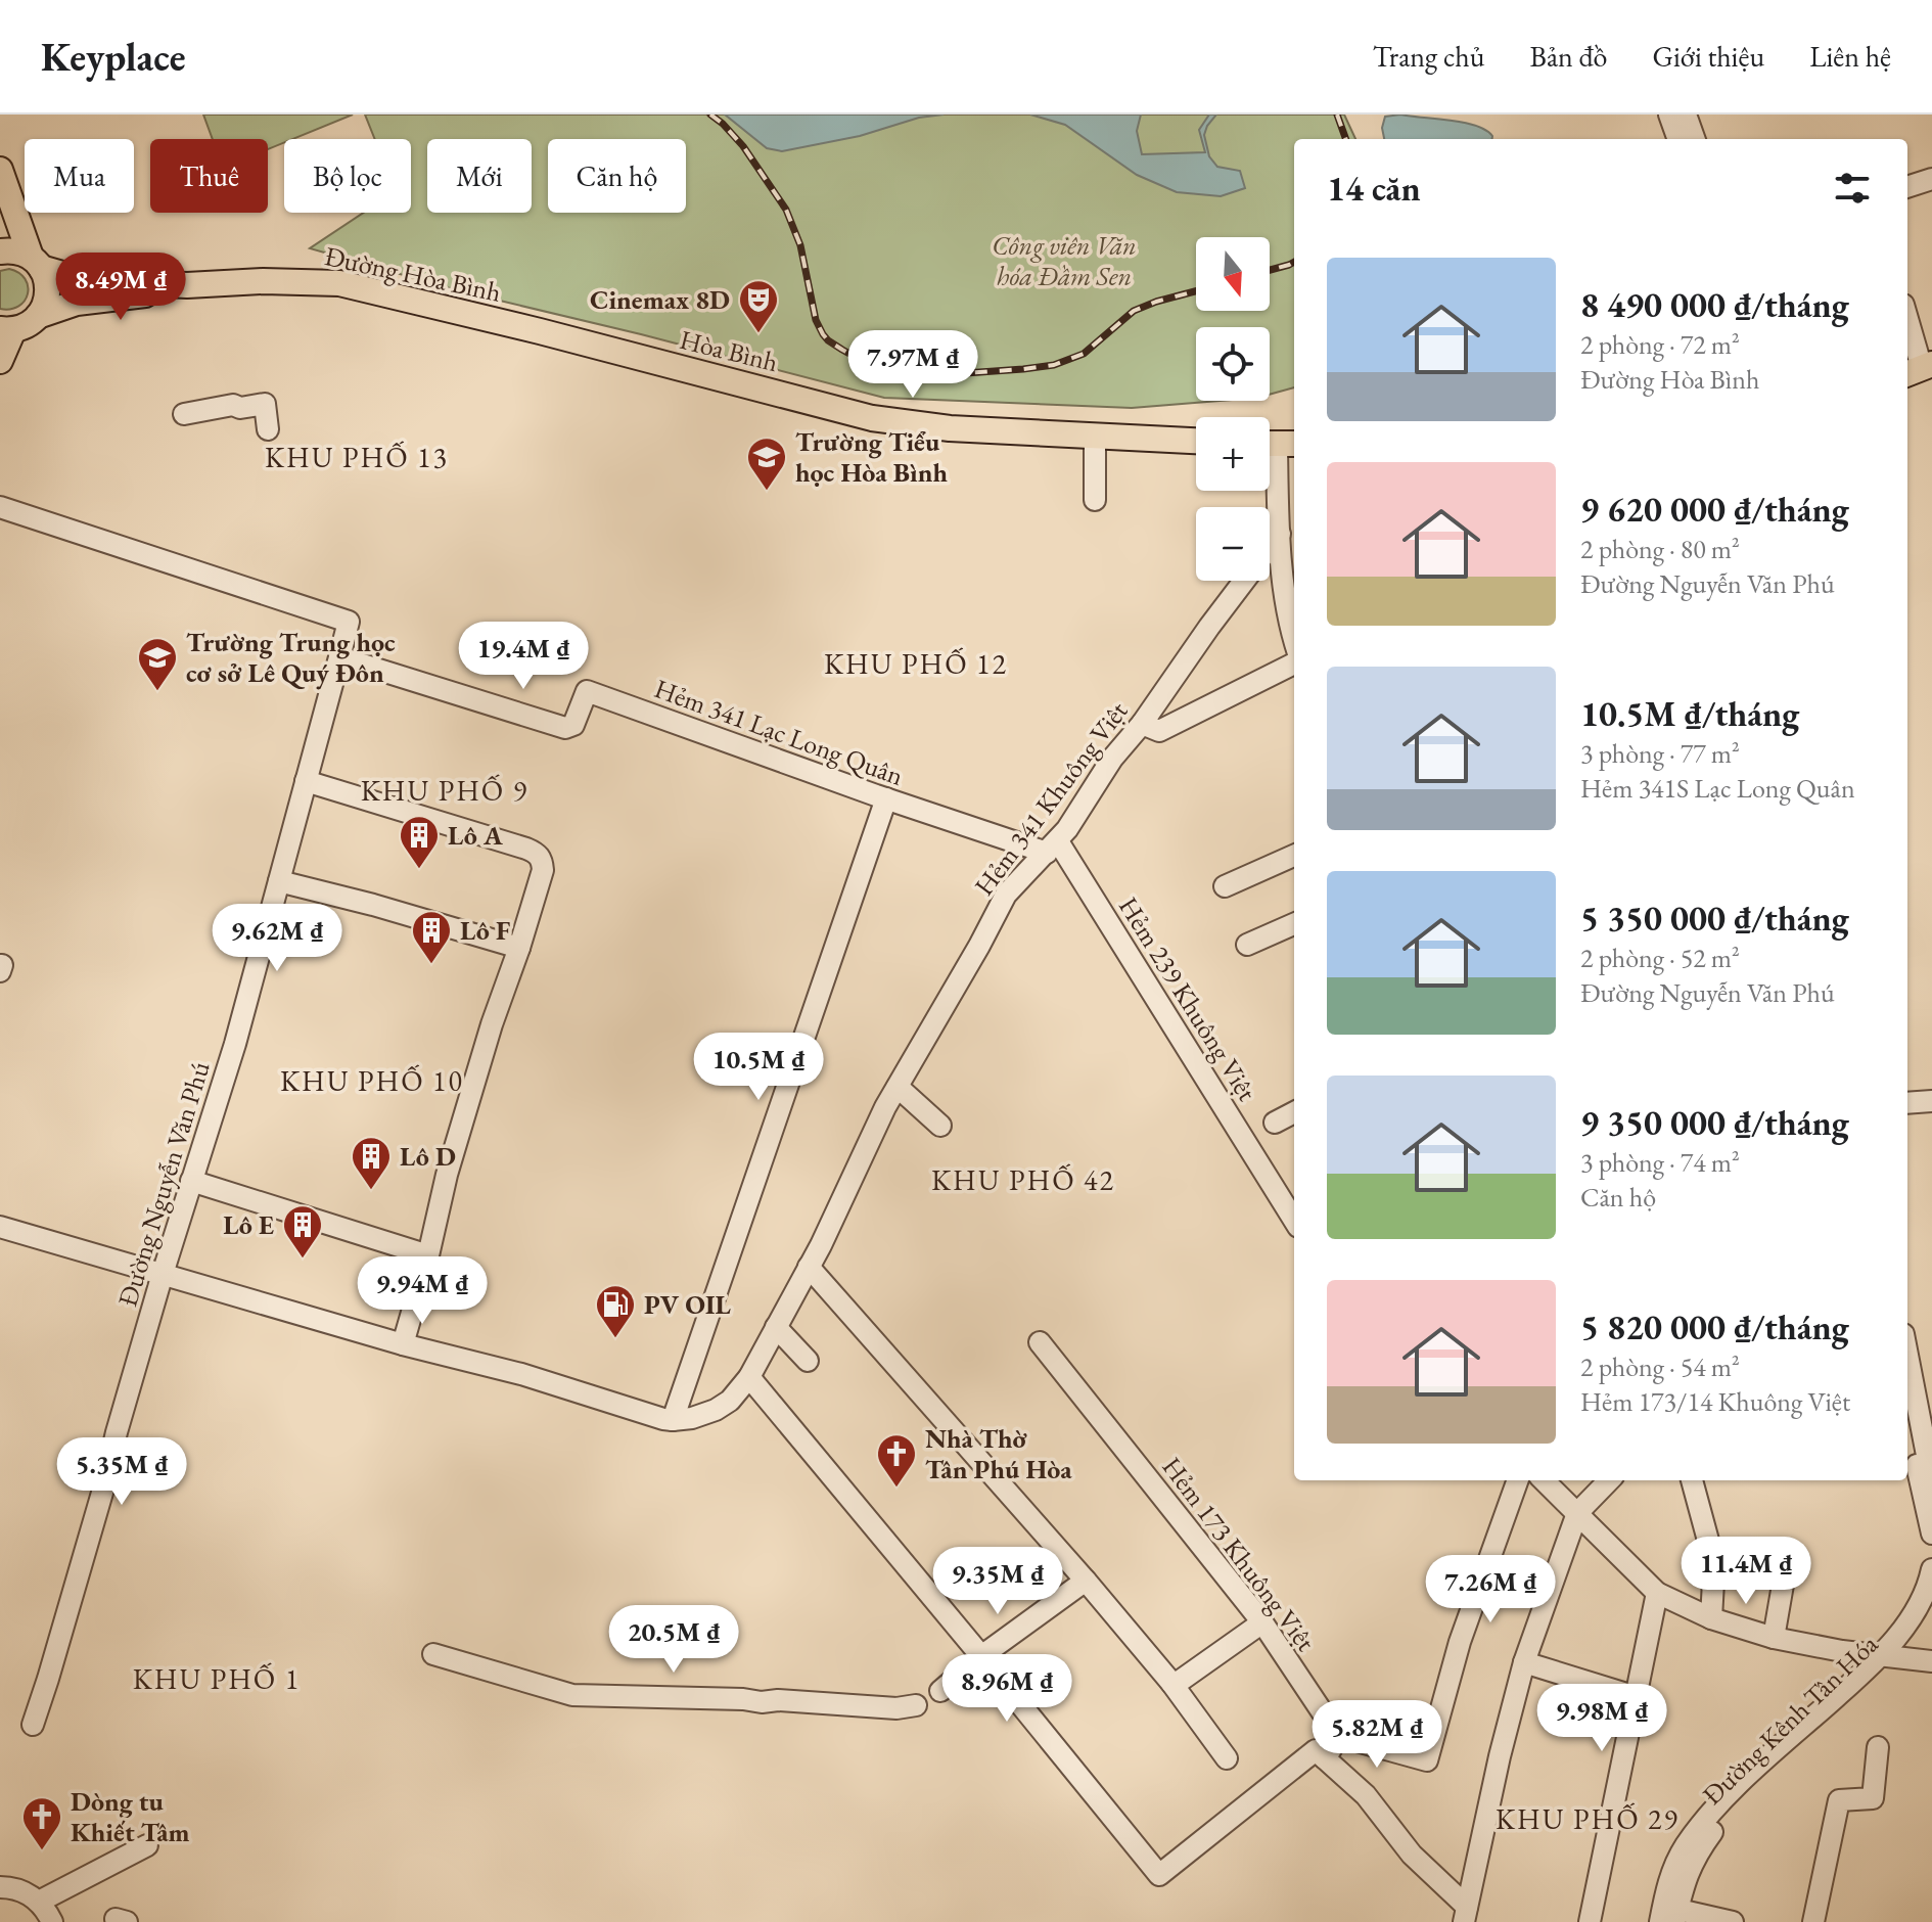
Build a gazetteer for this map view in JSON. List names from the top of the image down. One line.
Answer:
{"streets":{"main road":["Đường Hòa Bình","Hòa Bình"],"street":["Hẻm 341 Lạc Long Quân","Hẻm 341 Khuông Việt","Hẻm 239 Khuông Việt","Đường Nguyễn Văn Phú","Hẻm 173 Khuông Việt","Đường Kênh Tân Hóa"]},"crossings":[["Đường Hòa Bình","Hòa Bình"],["Hẻm 341 Lạc Long Quân","Hẻm 341 Khuông Việt"],["Hẻm 341 Lạc Long Quân","Hẻm 239 Khuông Việt"],["Hẻm 341 Lạc Long Quân","Đường Nguyễn Văn Phú"],["Hẻm 341 Khuông Việt","Hẻm 239 Khuông Việt"]],"districts":["KHU PHỐ 13","KHU PHỐ 12","KHU PHỐ 9","KHU PHỐ 10","KHU PHỐ 42","KHU PHỐ 1","KHU PHỐ 29"],"parks":["Công viên Văn hóa Đầm Sen"],"places":{"theatre":["Cinemax 8D"],"school or university":["Trường Tiểu học Hòa Bình","Trường Trung học cơ sở Lê Quý Đôn"],"building":["Lô A","Lô F","Lô D","Lô E"],"fuel station":["PV OIL"],"church":["Nhà Thờ Tân Phú Hòa","Dòng tu Khiết Tâm"]},"north":"bottom","page":{"header":"Keyplace","nav":["Trang chủ","Bản đồ","Giới thiệu","Liên hệ"],"chip":["Mua","Thuê","Bộ lọc","Mới","Căn hộ"],"heading":"14 căn","map_buttons":["+","−"],"list":[{"name":"8 490 000 ₫/tháng","note":"2 phòng · 72 m² · Đường Hòa Bình"},{"name":"9 620 000 ₫/tháng","note":"2 phòng · 80 m² · Đường Nguyễn Văn Phú"},{"name":"10.5M ₫/tháng","note":"3 phòng · 77 m² · Hẻm 341S Lạc Long Quân"},{"name":"5 350 000 ₫/tháng","note":"2 phòng · 52 m² · Đường Nguyễn Văn Phú"},{"name":"9 350 000 ₫/tháng","note":"3 phòng · 74 m² · Căn hộ"},{"name":"5 820 000 ₫/tháng","note":"2 phòng · 54 m² · Hẻm 173/14 Khuông Việt"}],"price":["8.49M ₫","7.97M ₫","19.4M ₫","9.62M ₫","10.5M ₫","9.94M ₫","5.35M ₫","11.4M ₫","9.35M ₫","7.26M ₫","20.5M ₫","8.96M ₫","9.98M ₫","5.82M ₫"]}}
